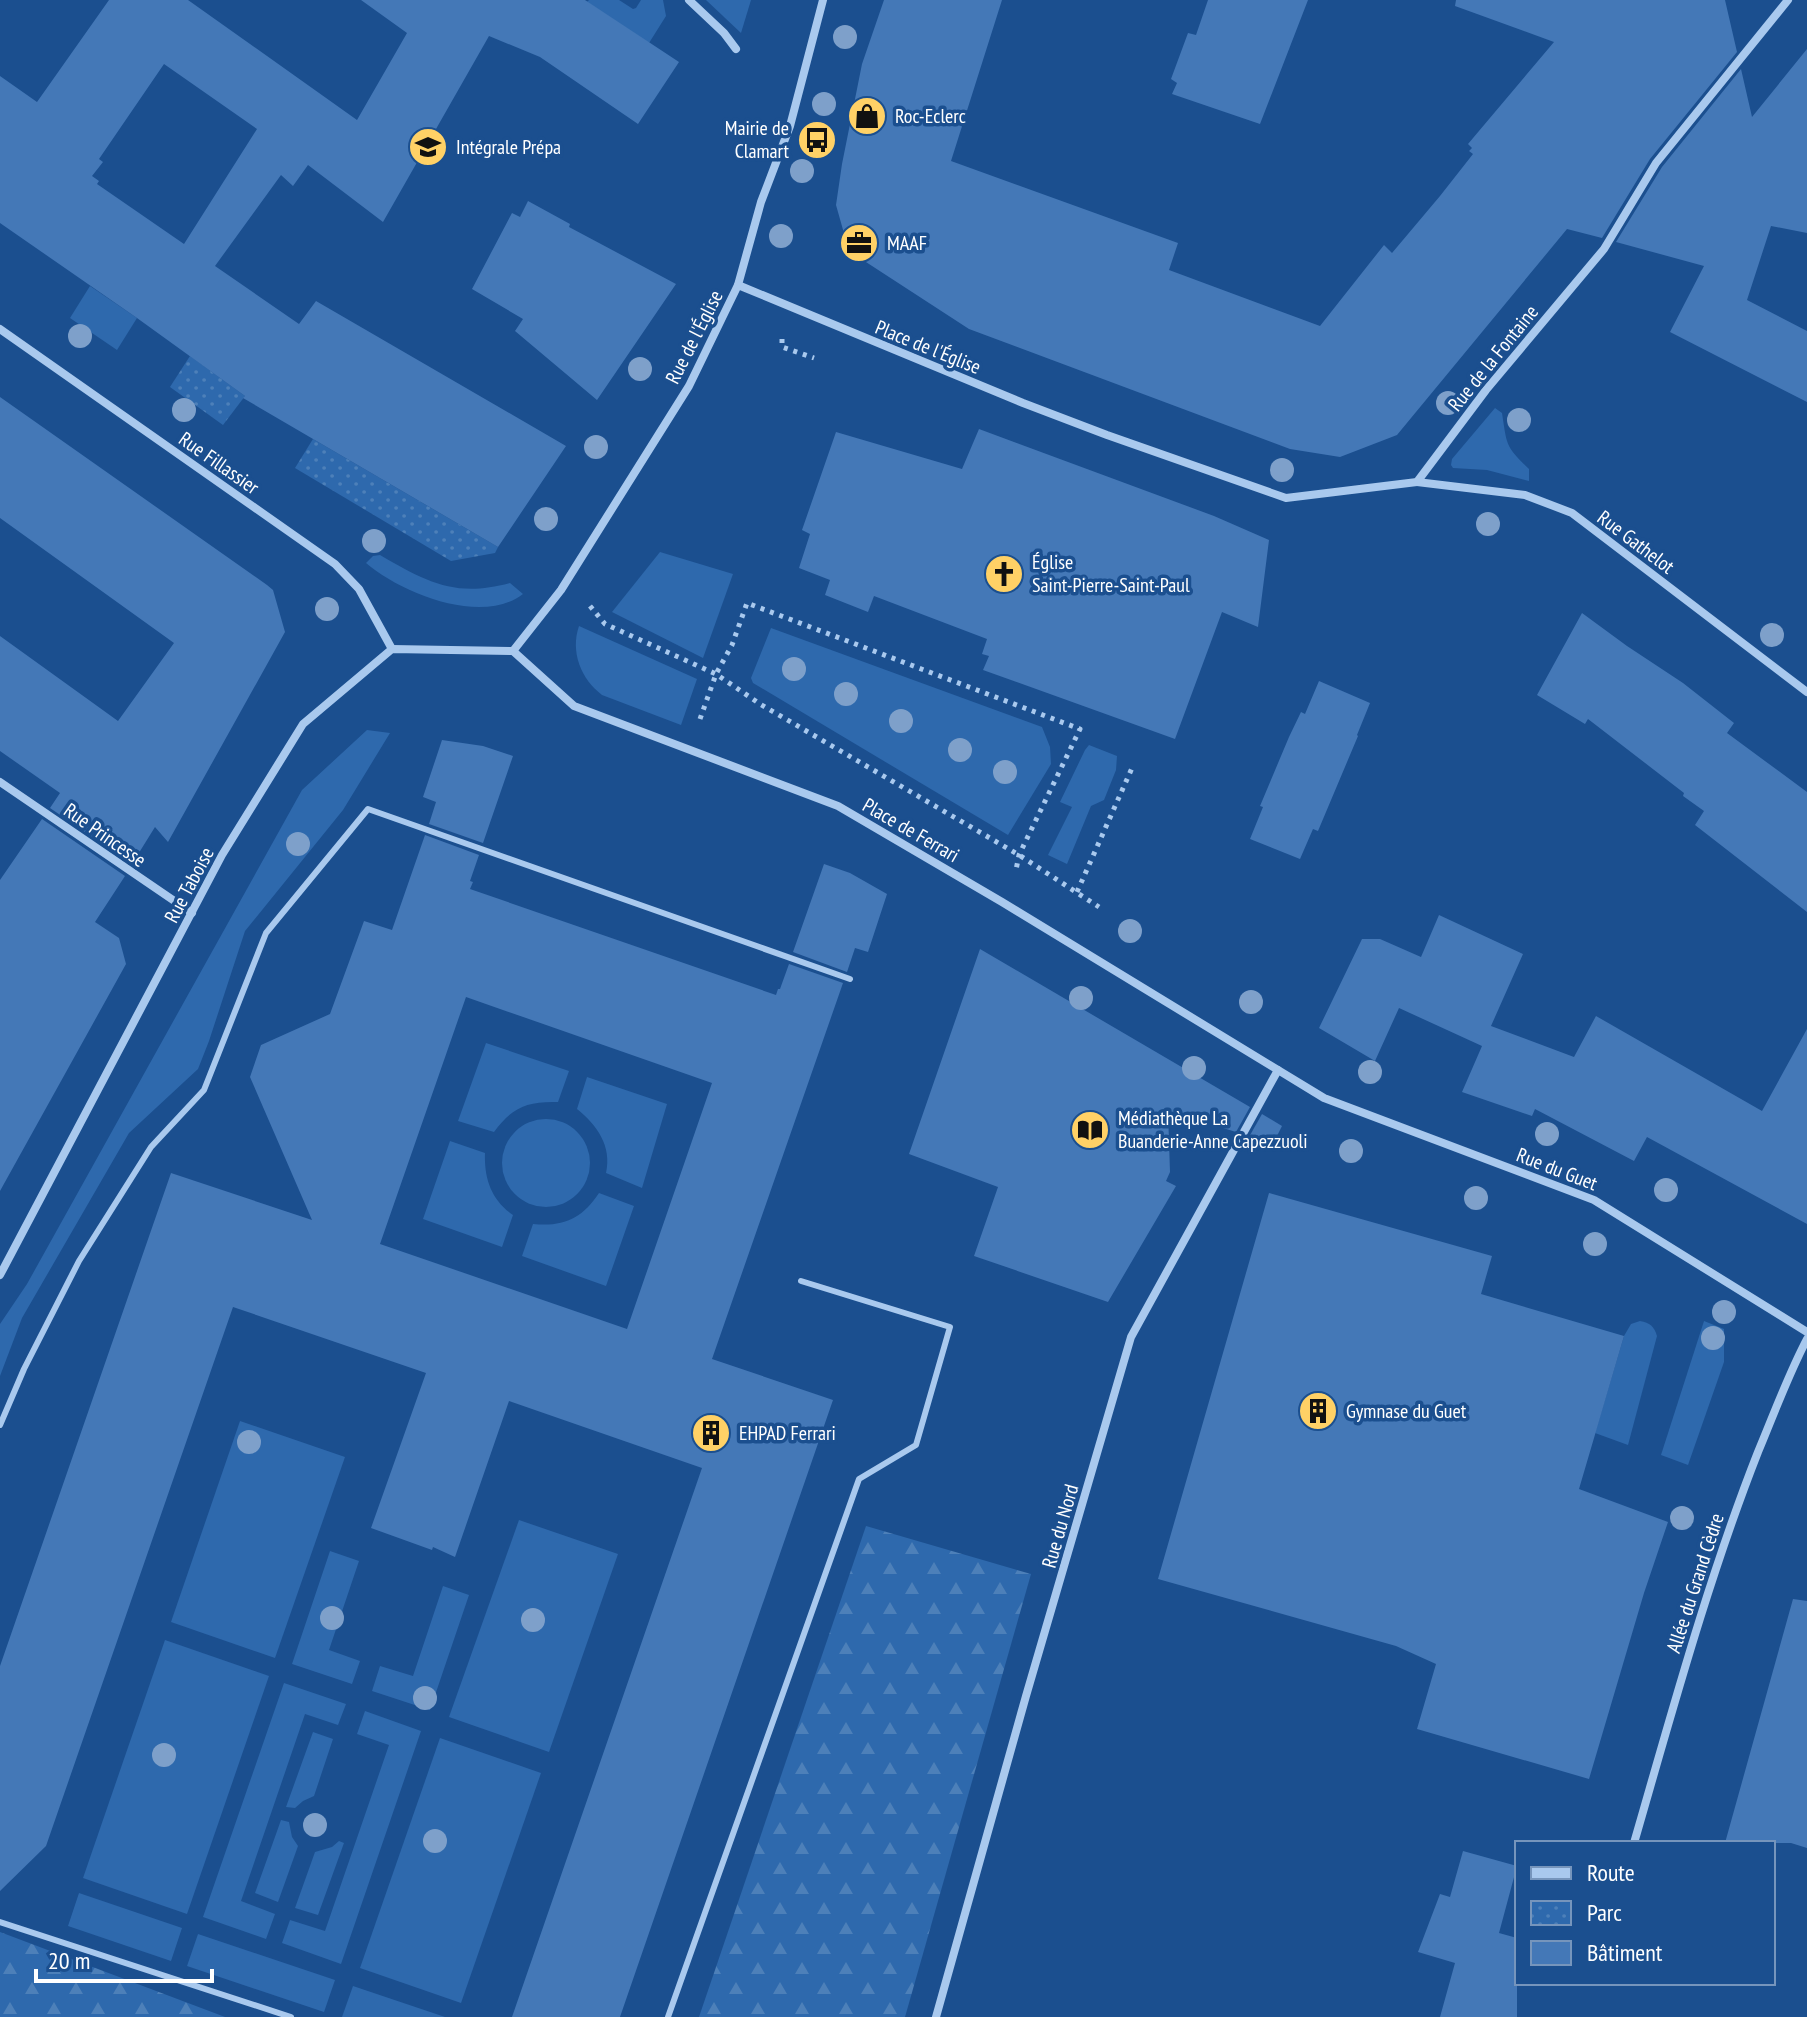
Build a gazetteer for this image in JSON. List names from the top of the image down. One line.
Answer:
{"streets":{"street":["Rue de l'Église","Place de l'Église","Rue de la Fontaine","Rue Fillassier","Rue Gathelot","Place de Ferrari","Rue Princesse","Rue Taboise","Rue du Guet","Rue du Nord","Allée du Grand Cèdre"]},"crossings":[["Rue de l'Église","Place de l'Église"],["Rue de l'Église","Place de Ferrari"],["Place de l'Église","Rue de la Fontaine"],["Place de l'Église","Rue Gathelot"],["Rue de la Fontaine","Rue Gathelot"],["Rue Fillassier","Rue Taboise"],["Place de Ferrari","Rue du Guet"],["Place de Ferrari","Rue du Nord"],["Rue Princesse","Rue Taboise"],["Rue du Guet","Rue du Nord"]],"places":{"shop":["Roc-Eclerc"],"bus stop":["Mairie de Clamart"],"school or university":["Intégrale Prépa"],"office":["MAAF"],"church":["Église Saint-Pierre-Saint-Paul"],"library":["Médiathèque La Buanderie-Anne Capezzuoli"],"building":["Gymnase du Guet","EHPAD Ferrari"]},"legend":["Route","Parc","Bâtiment"],"scale_bar":"20 m"}
